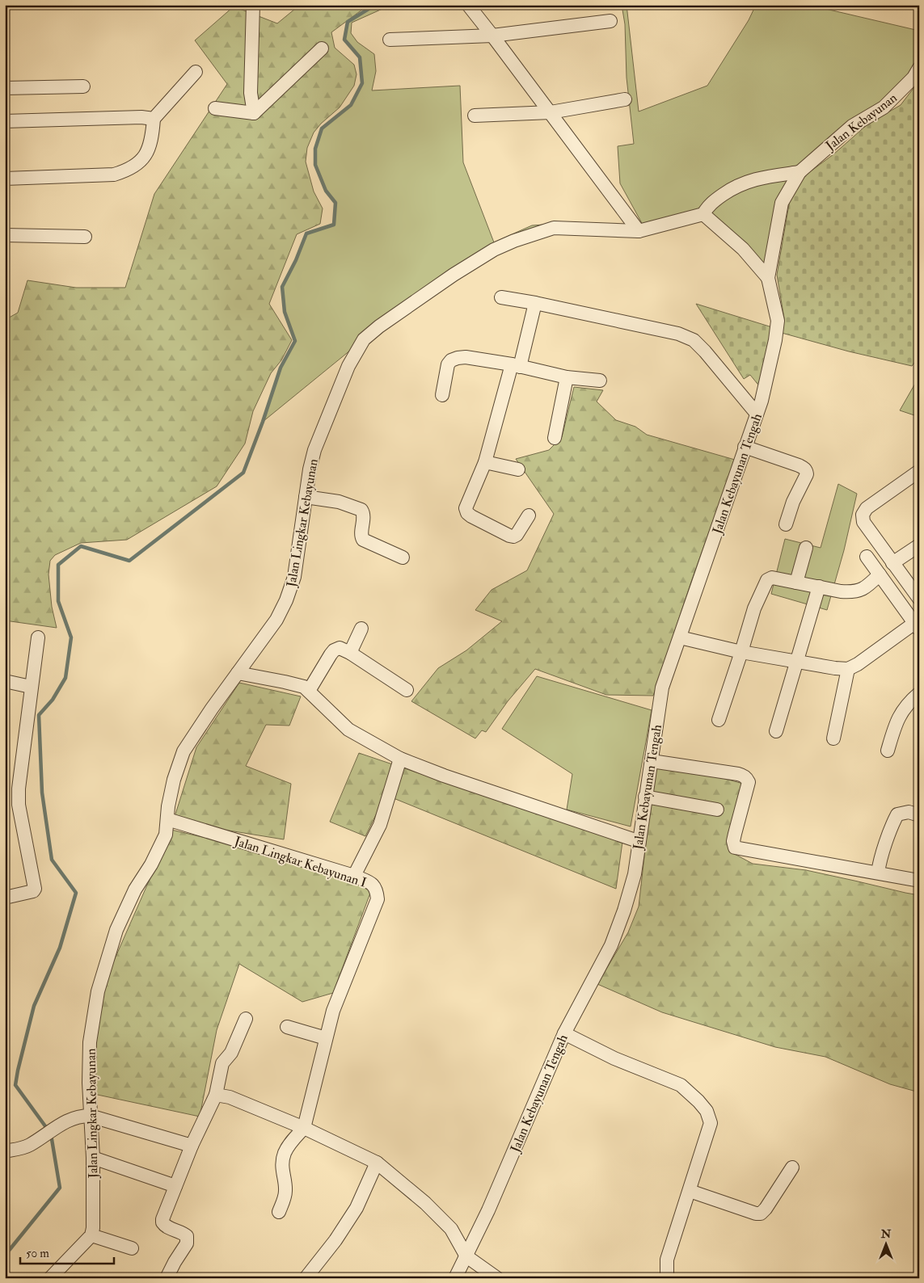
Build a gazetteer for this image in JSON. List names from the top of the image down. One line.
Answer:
{"streets":{"street":["Jalan Kebayunan","Jalan Kebayunan Tengah","Jalan Lingkar Kebayunan","Jalan Lingkar Kebayunan I"]},"crossings":[["Jalan Kebayunan","Jalan Kebayunan Tengah"],["Jalan Kebayunan Tengah","Jalan Lingkar Kebayunan"],["Jalan Lingkar Kebayunan","Jalan Lingkar Kebayunan I"]],"scale_bar":"50 m","north":"top"}
